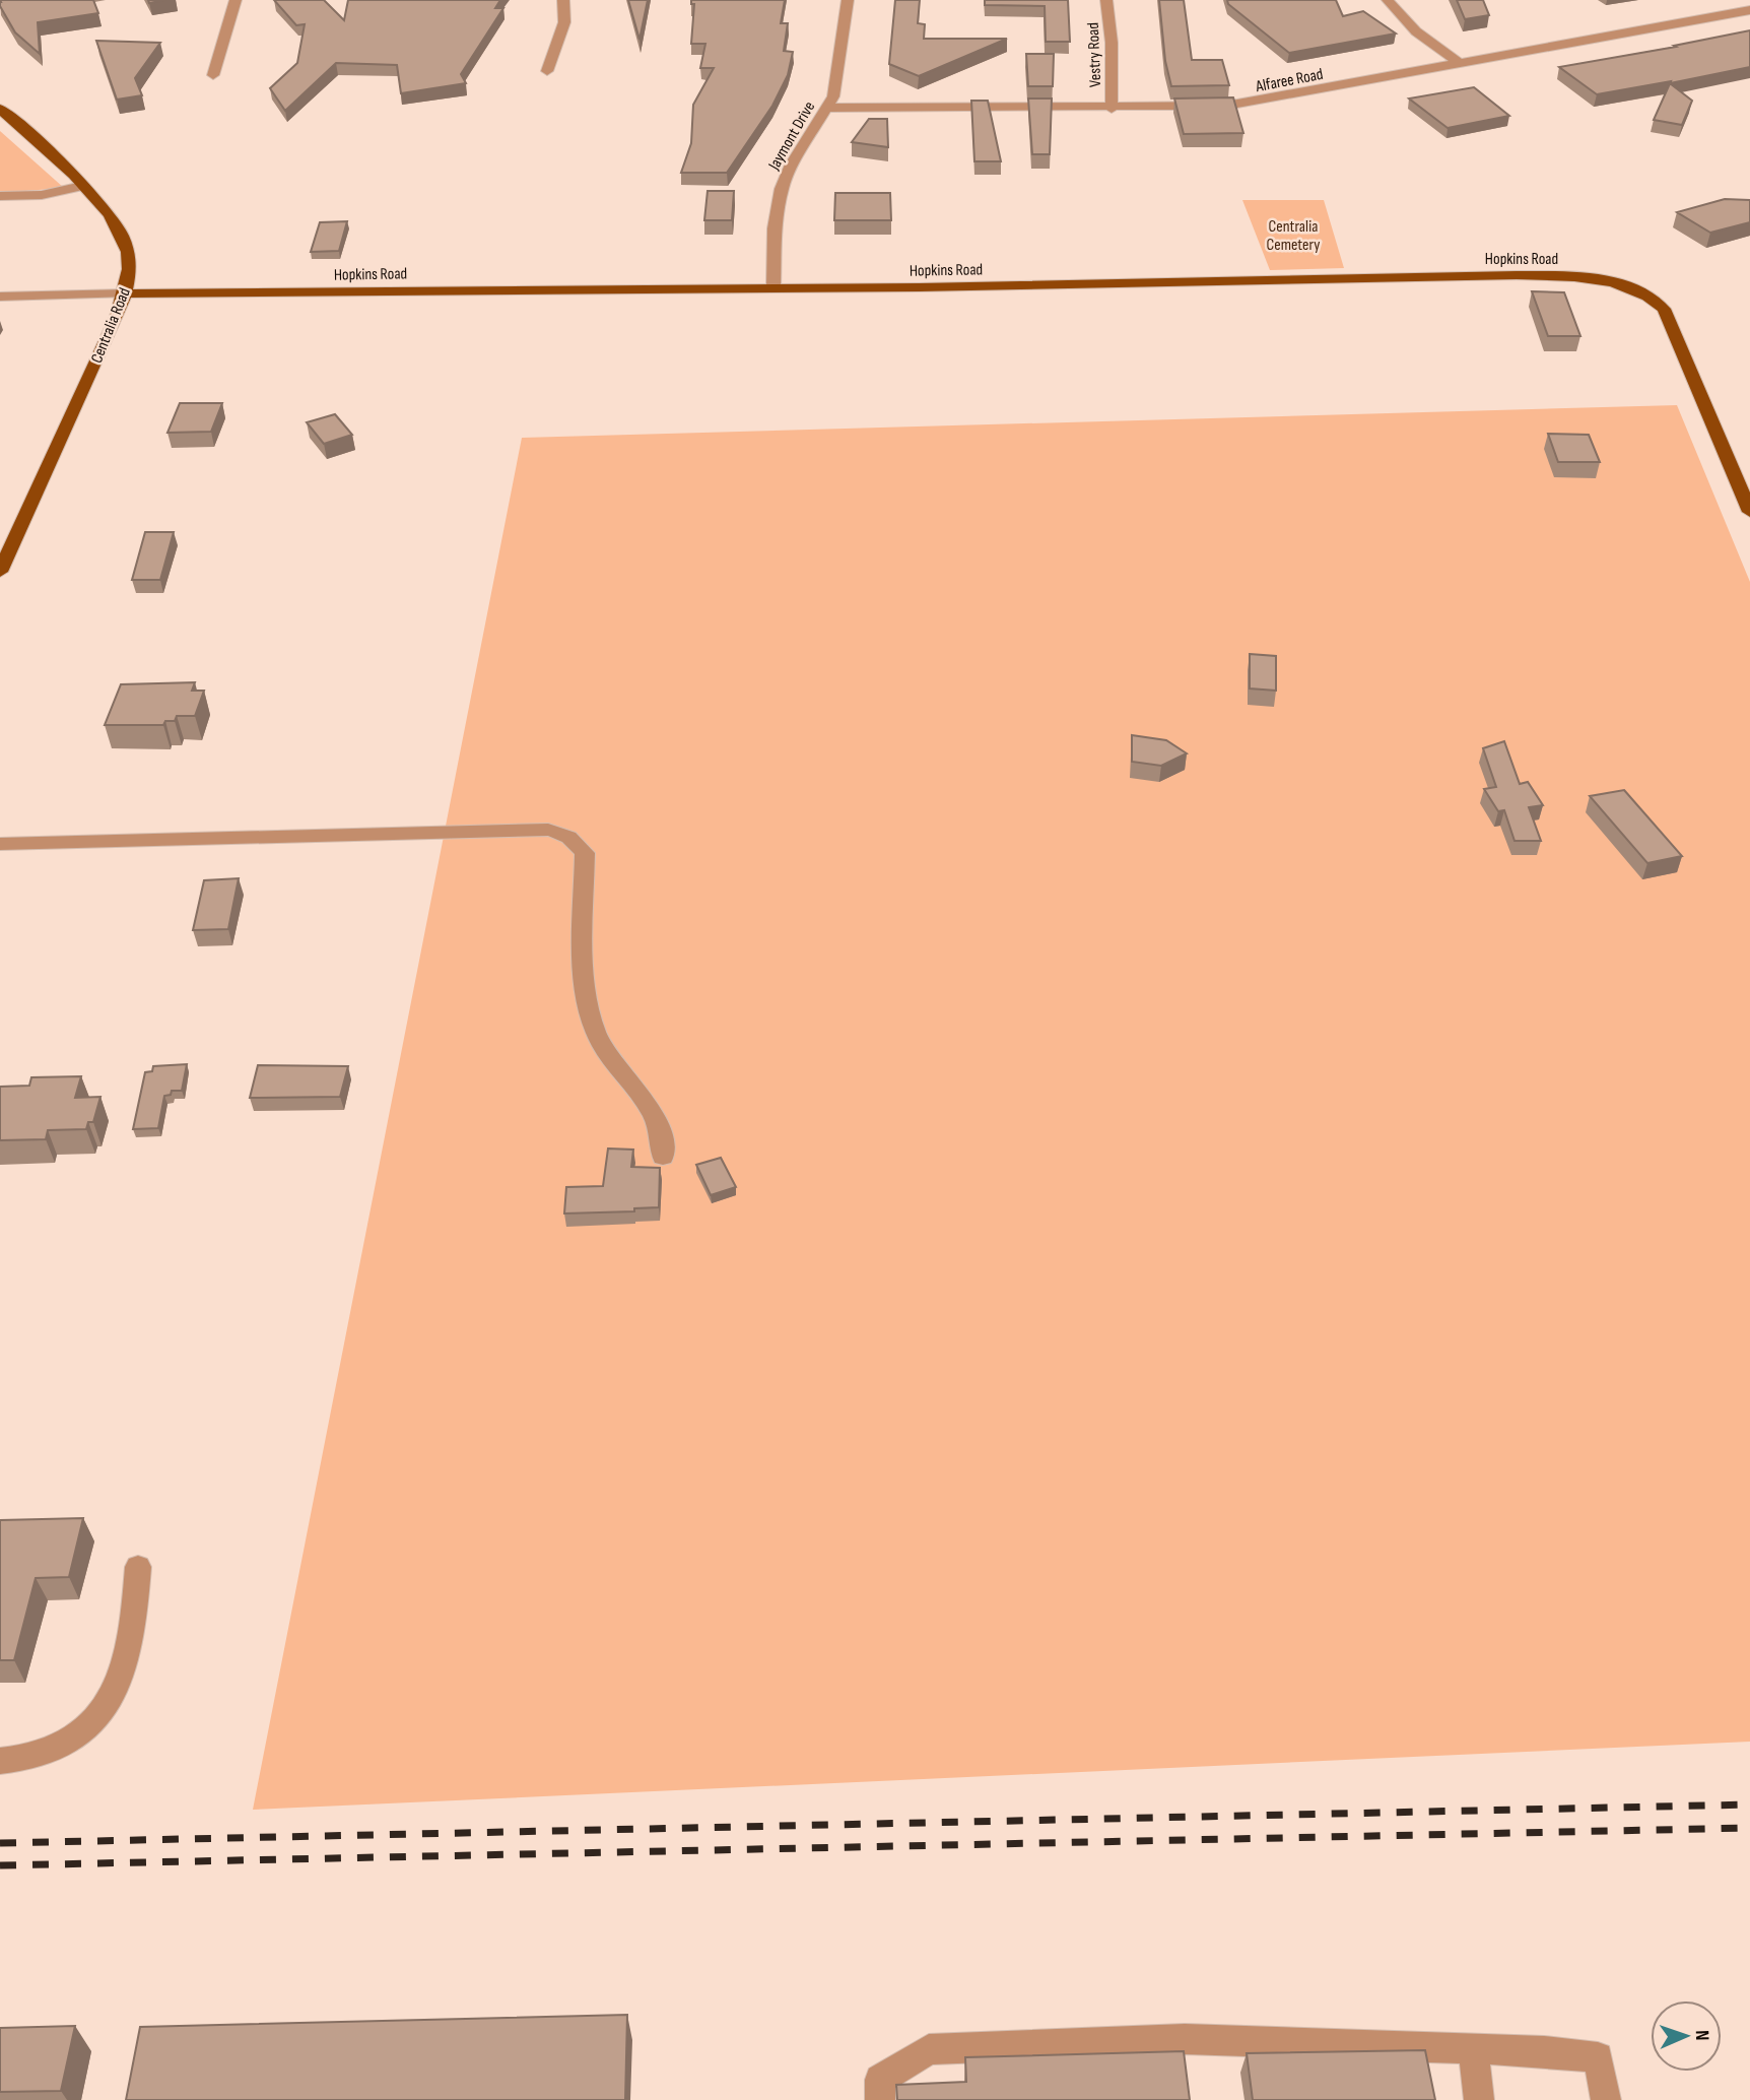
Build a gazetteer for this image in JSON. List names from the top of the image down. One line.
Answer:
{"streets":{"main road":["Hopkins Road","Centralia Road"],"street":["Vestry Road","Alfaree Road","Jaymont Drive"]},"crossings":[["Vestry Road","Alfaree Road"],["Alfaree Road","Jaymont Drive"],["Jaymont Drive","Hopkins Road"],["Hopkins Road","Centralia Road"]],"parks":["Centralia Cemetery"],"north":"right"}
